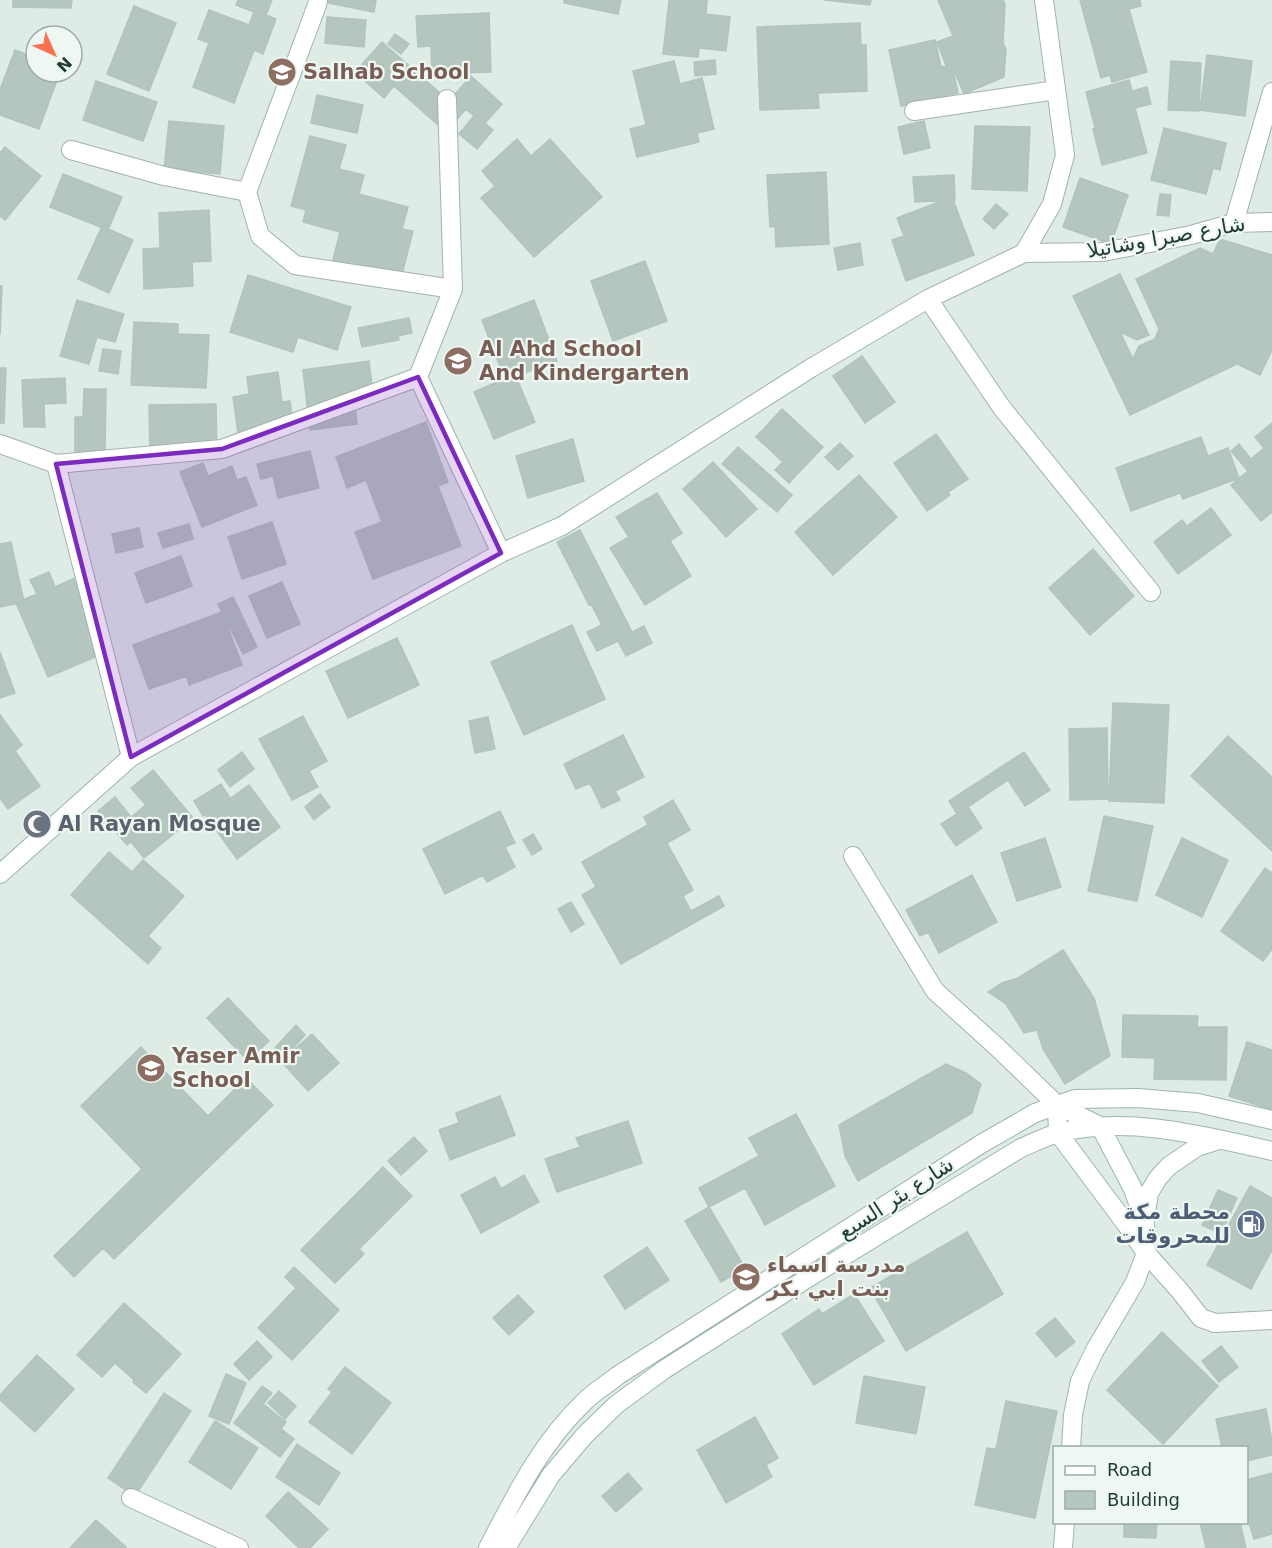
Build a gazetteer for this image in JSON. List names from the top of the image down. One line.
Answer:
{"streets":{"street":["شارع صبرا وشاتيلا","شارع بئر السبع"]},"places":{"school or university":["Salhab School","Al Ahd School And Kindergarten","Yaser Amir School","مدرسة اسماء بنت ابي بكر"],"mosque":["Al Rayan Mosque"],"fuel station":["محطة مكة للمحروقات"]},"legend":["Road","Building"],"north":"bottom right"}
